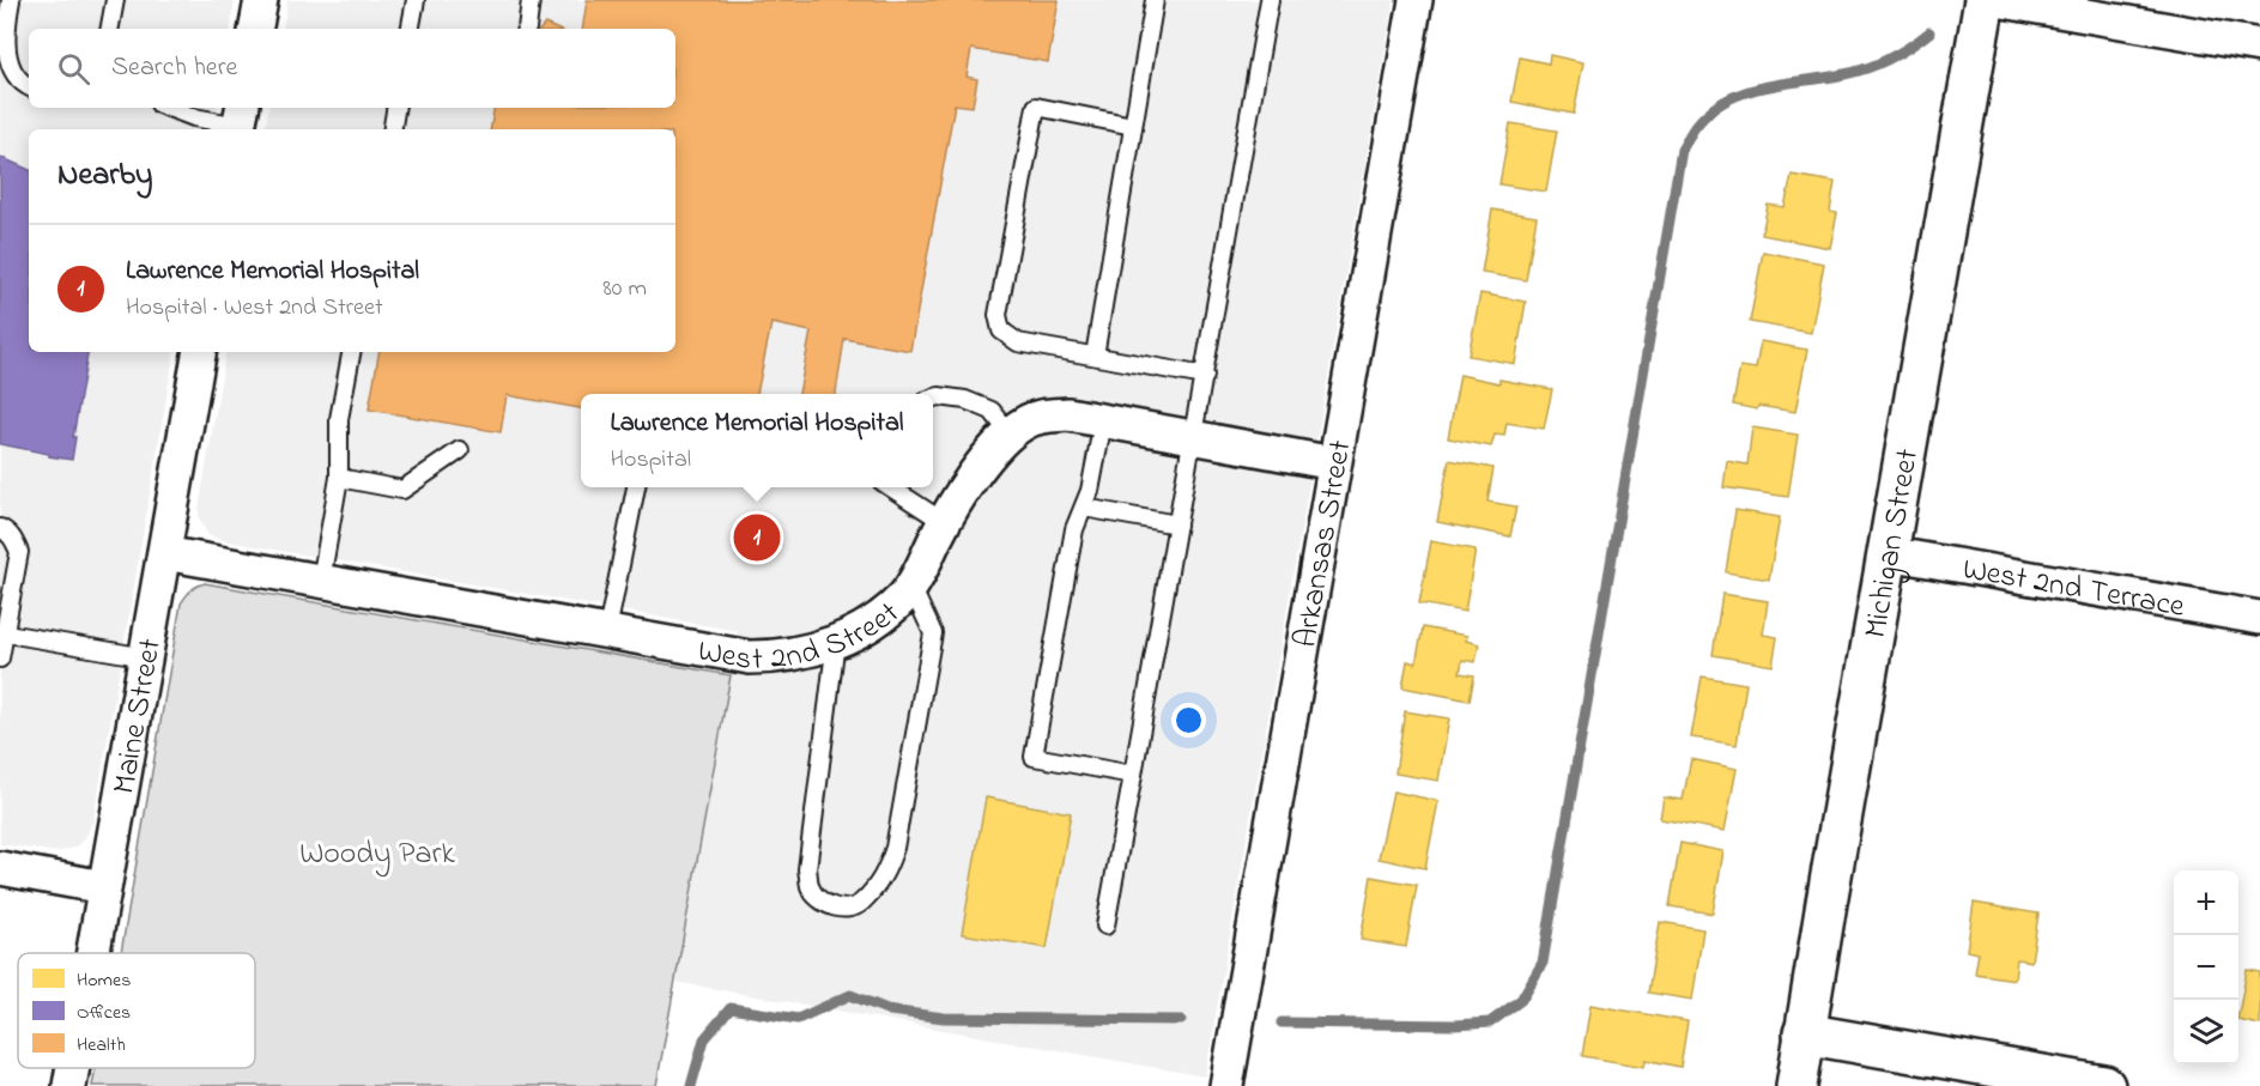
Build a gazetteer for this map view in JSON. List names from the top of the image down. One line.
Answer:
{"streets":{"street":["Arkansas Street","Michigan Street","West 2nd Terrace","West 2nd Street","Maine Street"]},"crossings":[["Arkansas Street","West 2nd Street"],["Michigan Street","West 2nd Terrace"],["West 2nd Street","Maine Street"]],"parks":["Woody Park"],"legend":["Homes","Offices","Health"],"page":{"search":"Search here","heading":"Nearby","list":[{"mark":"1","name":"Lawrence Memorial Hospital","note":"Hospital · West 2nd Street","value":"80 m"}],"popup":["Lawrence Memorial Hospital","Hospital"],"pins":"1","map_buttons":["+","−"]}}
